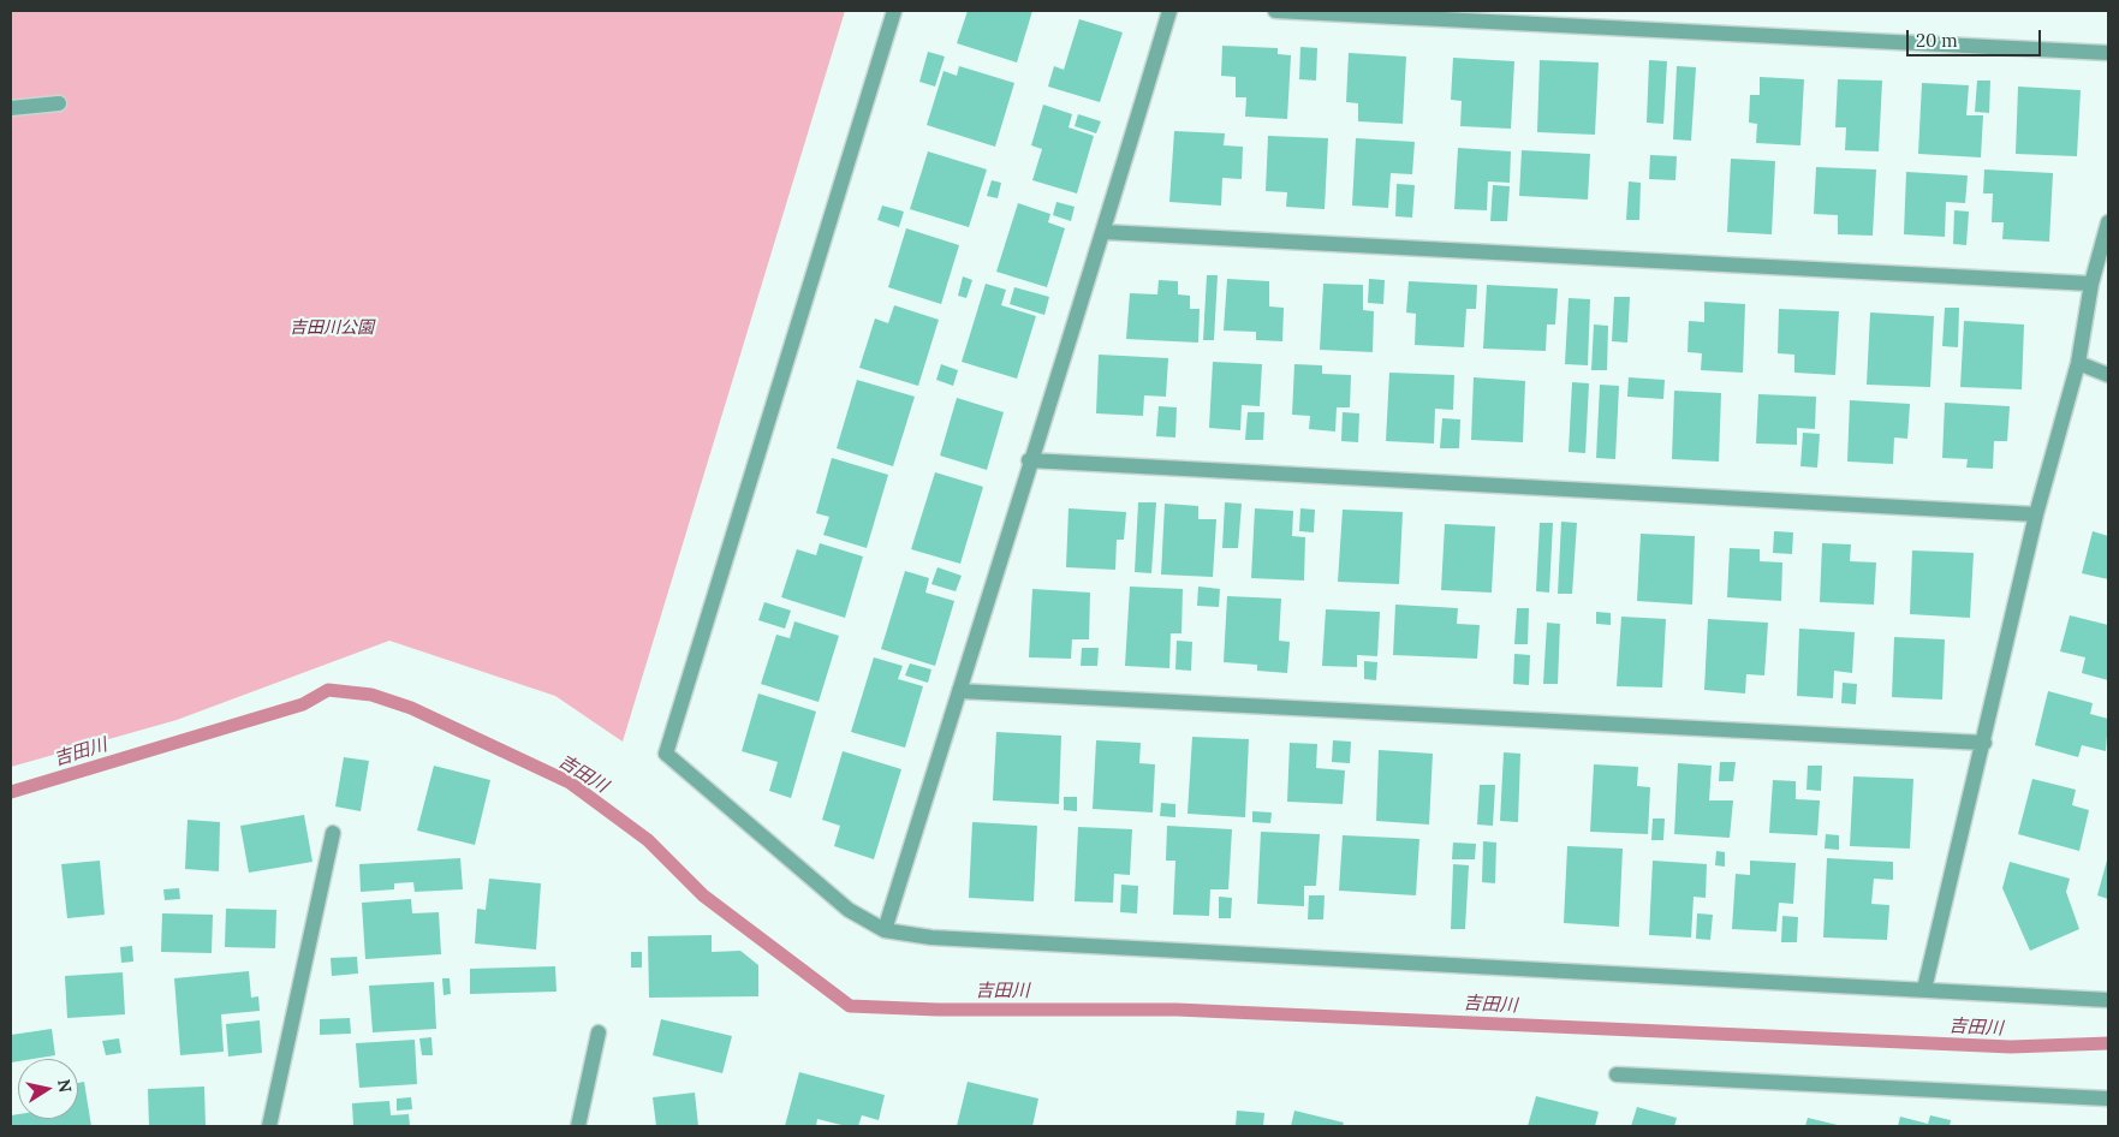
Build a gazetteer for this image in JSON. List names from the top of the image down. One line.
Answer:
{"water":["吉田川"],"parks":["吉田川公園"],"scale_bar":"20 m","north":"right"}
